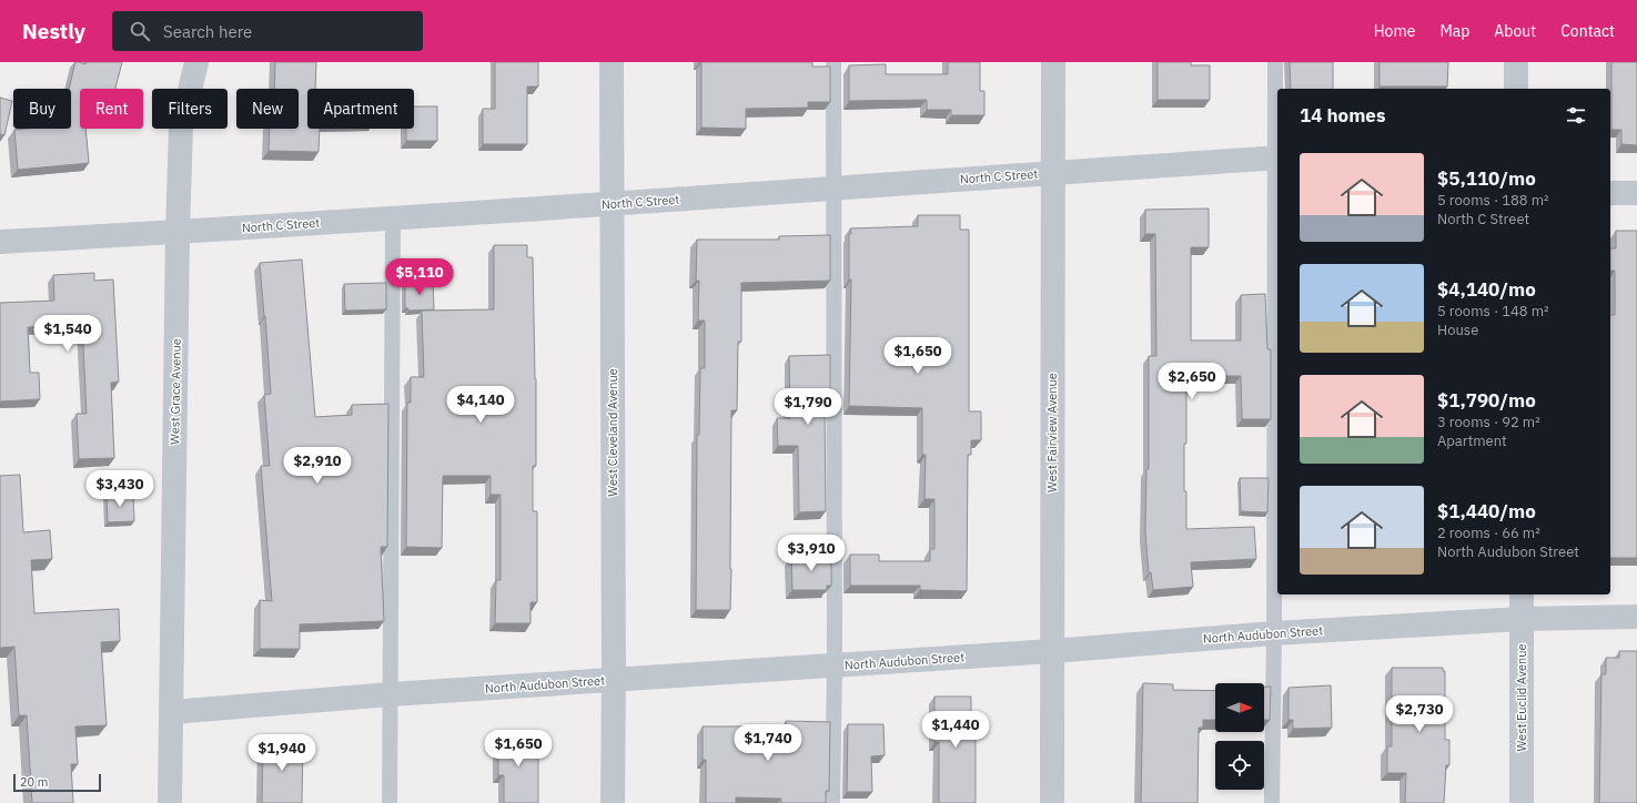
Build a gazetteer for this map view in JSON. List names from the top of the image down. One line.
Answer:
{"streets":{"street":["North C Street","West Grace Avenue","West Cleveland Avenue","West Fairview Avenue","North Audubon Street","West Euclid Avenue"]},"crossings":[["North C Street","West Grace Avenue"],["North C Street","West Cleveland Avenue"],["North C Street","West Fairview Avenue"],["West Grace Avenue","North Audubon Street"],["West Cleveland Avenue","North Audubon Street"],["West Fairview Avenue","North Audubon Street"],["North Audubon Street","West Euclid Avenue"]],"scale_bar":"20 m","north":"right","page":{"header":"Nestly","search":"Search here","nav":["Home","Map","About","Contact"],"chip":["Buy","Rent","Filters","New","Apartment"],"heading":"14 homes","list":[{"name":"$5,110/mo","note":"5 rooms · 188 m² · North C Street"},{"name":"$4,140/mo","note":"5 rooms · 148 m² · House"},{"name":"$1,790/mo","note":"3 rooms · 92 m² · Apartment"},{"name":"$1,440/mo","note":"2 rooms · 66 m² · North Audubon Street"}],"price":["$5,110","$1,540","$1,650","$2,650","$4,140","$1,790","$2,910","$3,430","$3,910","$2,730","$1,440","$1,740","$1,650","$1,940"],"scale":"20 m"}}
